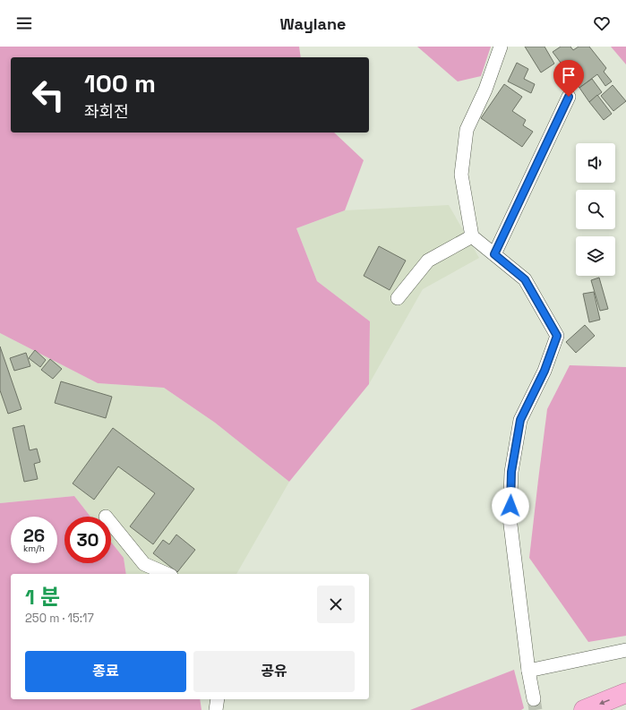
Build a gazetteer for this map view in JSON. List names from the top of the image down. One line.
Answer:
{"page":{"header":"Waylane","turn":["100 m","좌회전"],"speed":"26 km/h","limit":"30","heading":["1 분","250 m · 15:17"],"buttons":["종료","공유"]}}
